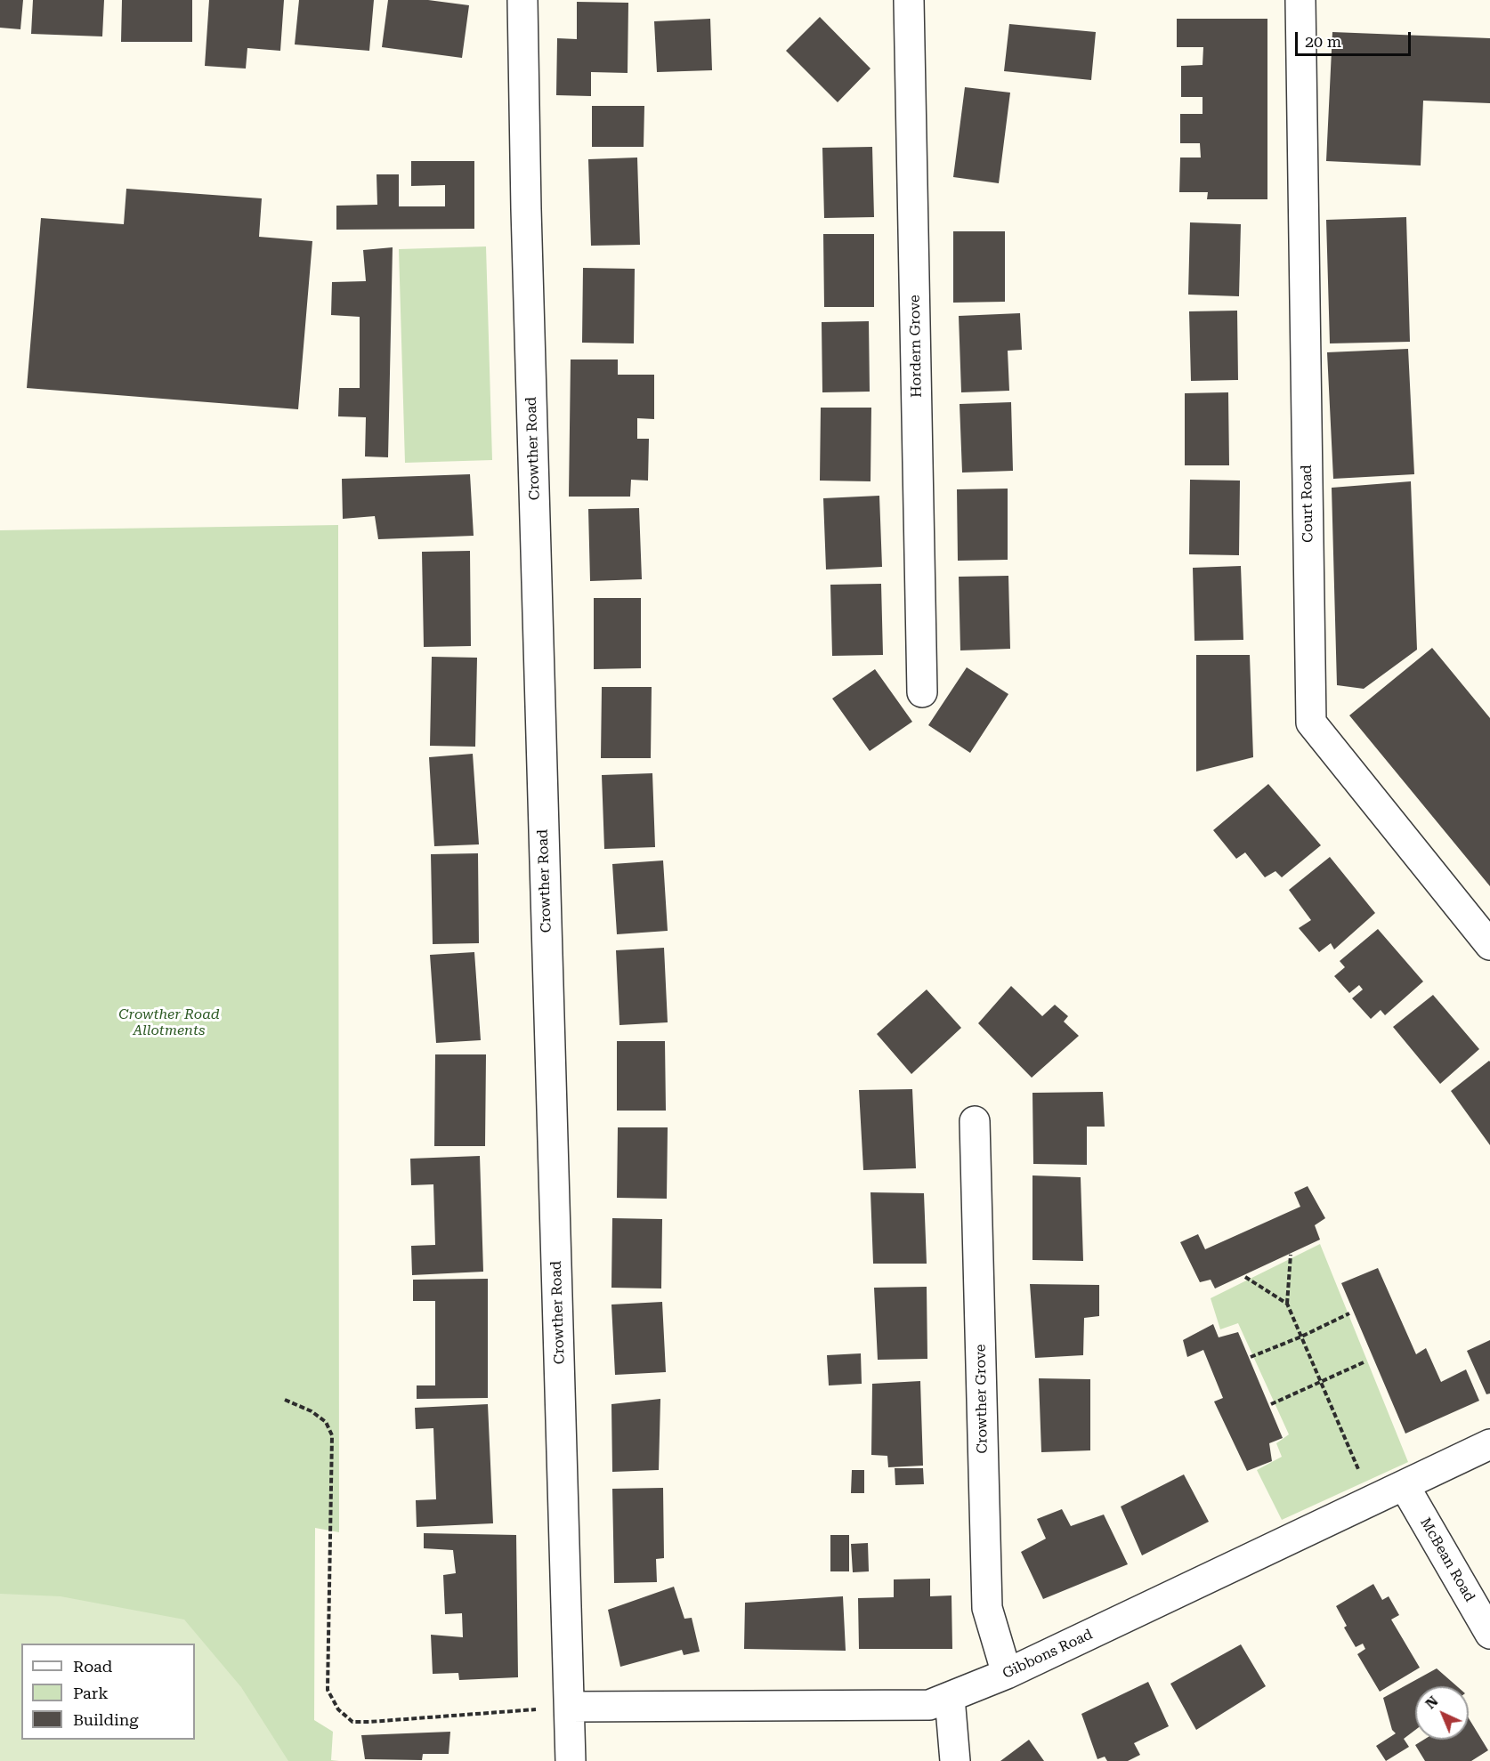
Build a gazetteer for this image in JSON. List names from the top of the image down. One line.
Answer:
{"streets":{"street":["Hordern Grove","Crowther Road","Court Road","Crowther Grove","McBean Road","Gibbons Road"]},"crossings":[["Crowther Road","Gibbons Road"],["Crowther Grove","Gibbons Road"],["McBean Road","Gibbons Road"]],"parks":["Crowther Road Allotments"],"legend":["Road","Park","Building"],"scale_bar":"20 m","north":"top left"}
